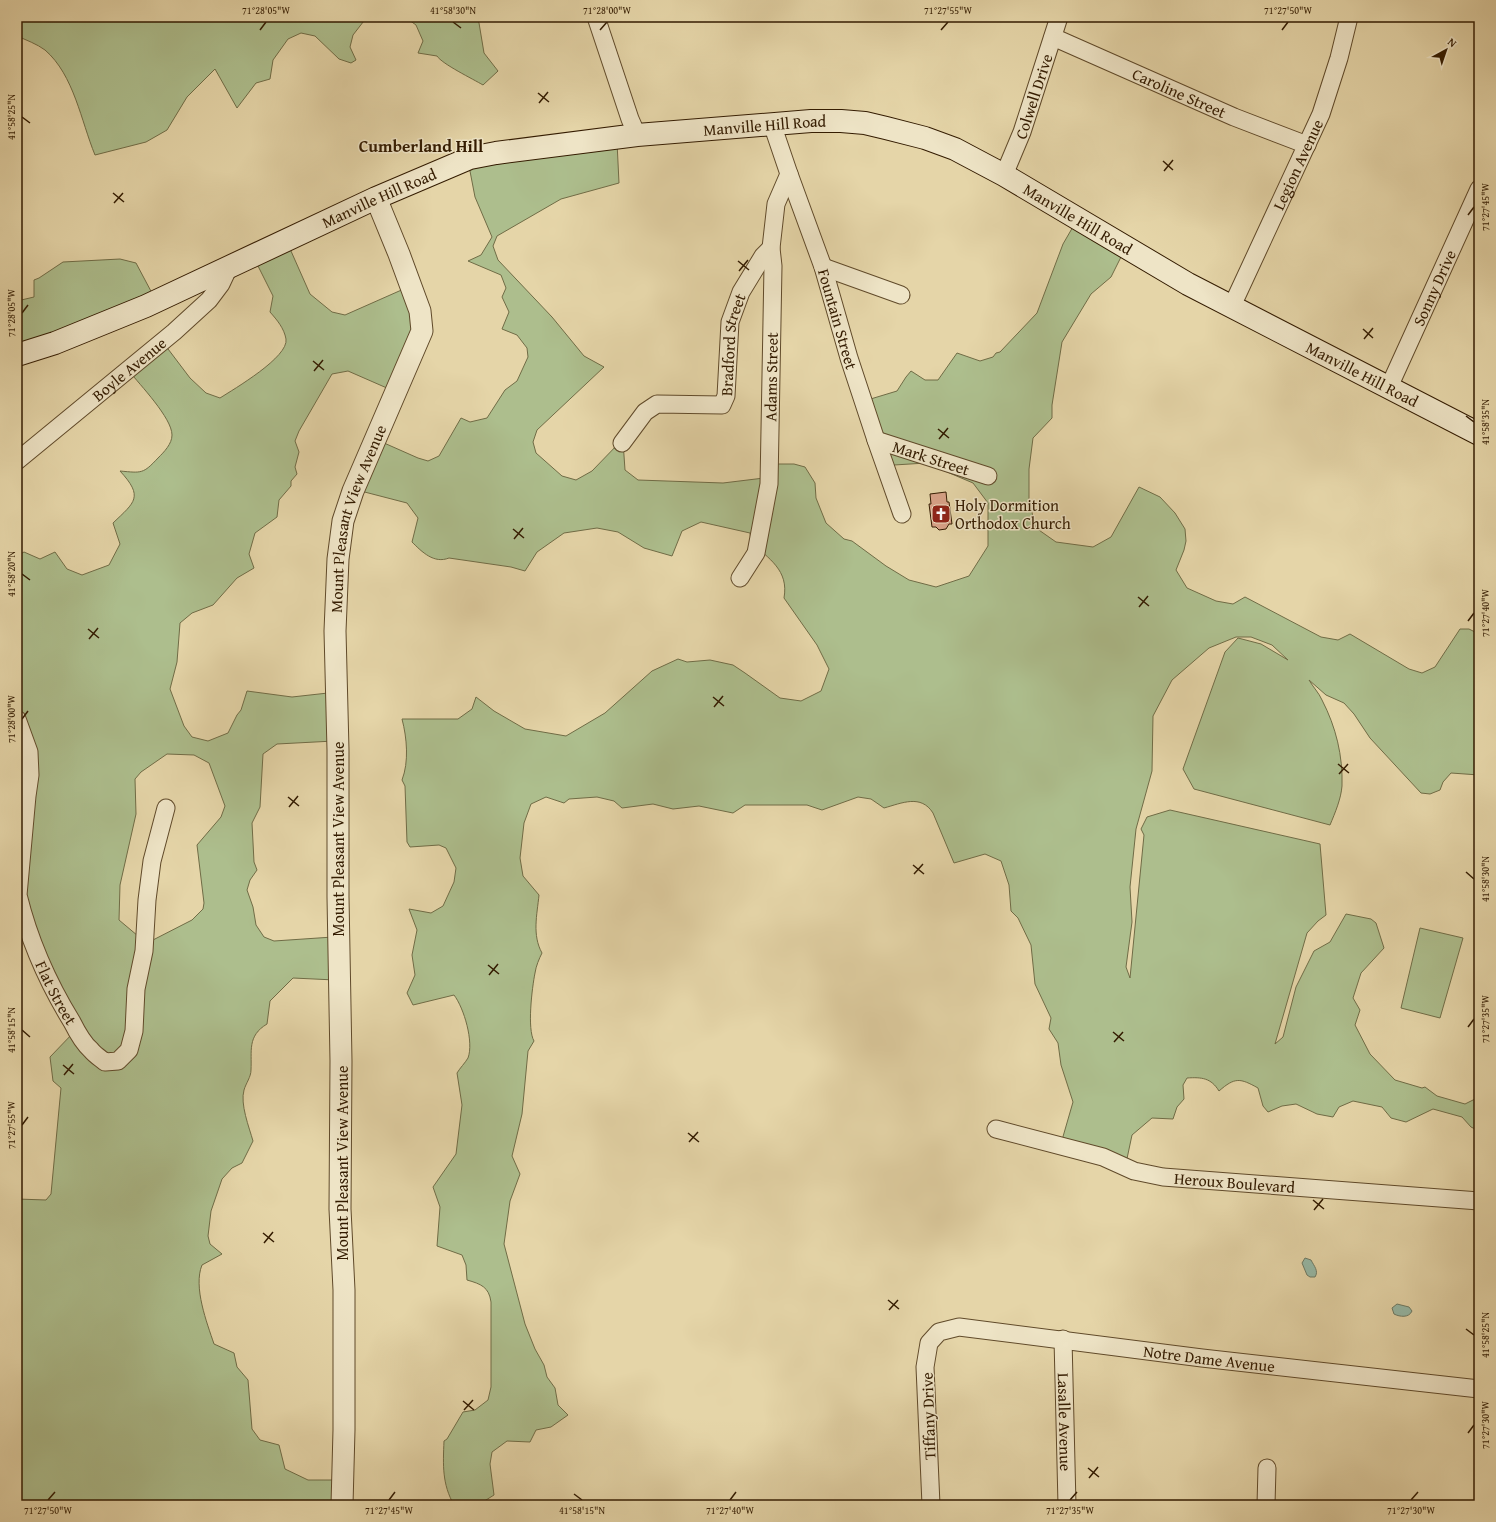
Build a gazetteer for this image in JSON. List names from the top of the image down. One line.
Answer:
{"streets":{"main road":["Manville Hill Road"],"street":["Caroline Street","Colwell Drive","Legion Avenue","Sonny Drive","Fountain Street","Bradford Street","Boyle Avenue","Adams Street","Mark Street","Mount Pleasant View Avenue","Flat Street","Heroux Boulevard","Notre Dame Avenue","Tiffany Drive","Lasalle Avenue"]},"crossings":[["Caroline Street","Colwell Drive"],["Caroline Street","Legion Avenue"],["Colwell Drive","Manville Hill Road"],["Manville Hill Road","Legion Avenue"],["Manville Hill Road","Sonny Drive"],["Manville Hill Road","Fountain Street"],["Manville Hill Road","Boyle Avenue"],["Manville Hill Road","Mount Pleasant View Avenue"],["Fountain Street","Adams Street"],["Fountain Street","Mark Street"],["Bradford Street","Adams Street"],["Notre Dame Avenue","Tiffany Drive"],["Notre Dame Avenue","Lasalle Avenue"]],"districts":["Cumberland Hill"],"places":{"church":["Holy Dormition Orthodox Church"]},"north":"top right","coordinates":["71°28'05\"W","41°58'30\"N","71°28'00\"W","71°27'55\"W","71°27'50\"W","41°58'25\"N","71°27'45\"W","41°58'35\"N","41°58'20\"N","71°27'40\"W","71°27'35\"W","41°58'15\"N","71°27'30\"W"]}
